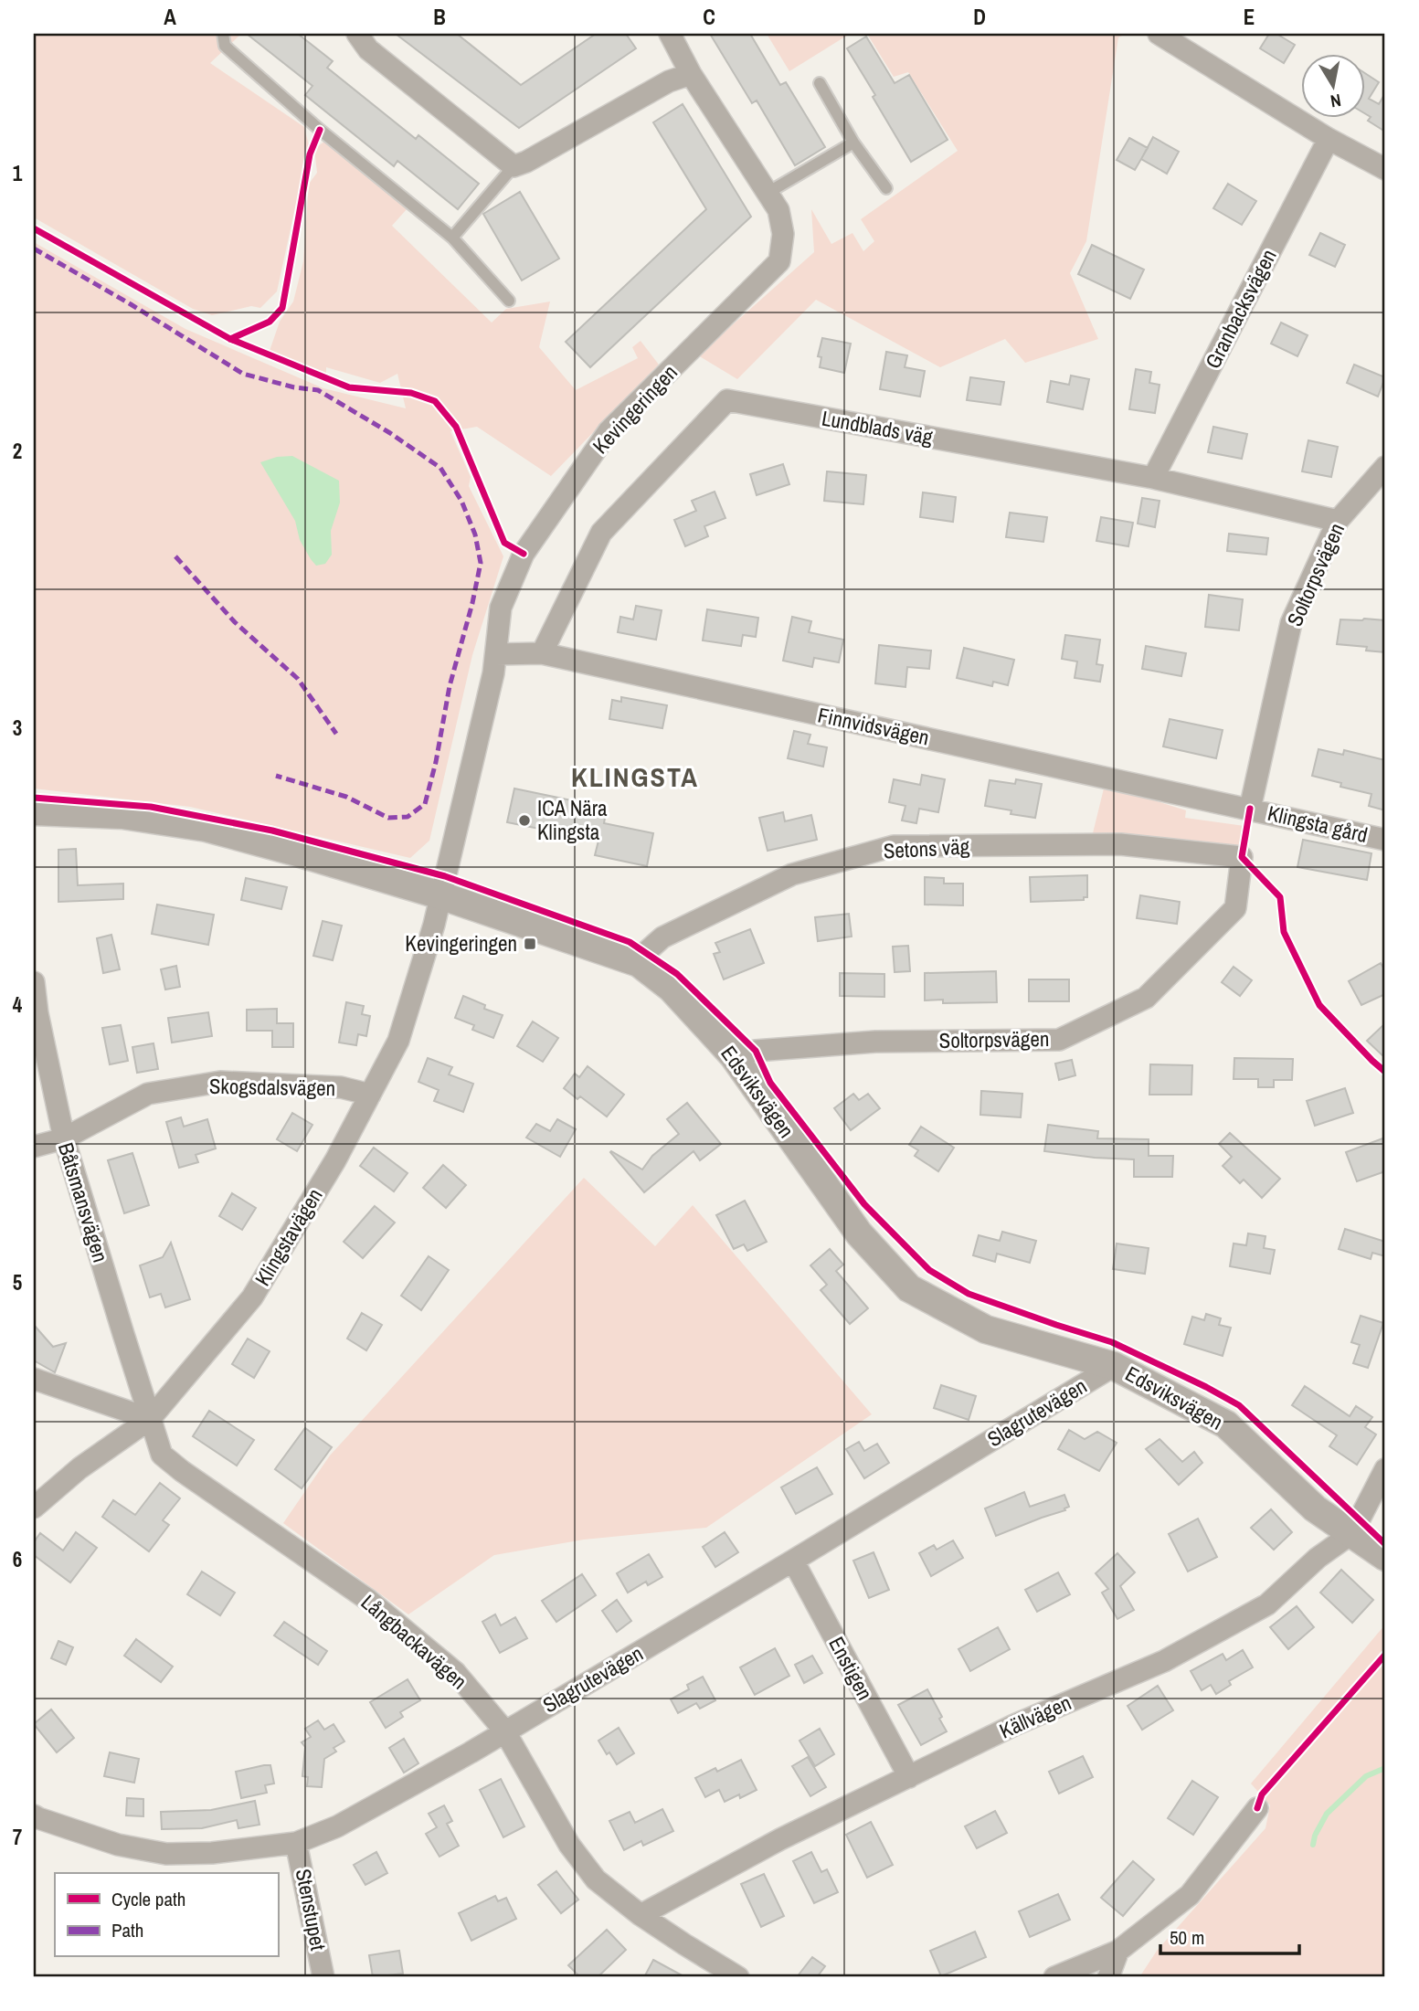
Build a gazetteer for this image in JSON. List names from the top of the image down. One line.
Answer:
{"streets":{"street":["Granbacksvägen","Kevingeringen","Lundblads väg","Soltorpsvägen","Finnvidsvägen","Klingsta gård","Setons väg","Skogsdalsvägen","Edsviksvägen","Båtsmansvägen","Klingstavägen","Slagrutevägen","Långbackavägen","Enstigen","Källvägen","Stenstupet"]},"crossings":[["Granbacksvägen","Lundblads väg"],["Kevingeringen","Finnvidsvägen"],["Kevingeringen","Edsviksvägen"],["Kevingeringen","Klingstavägen"],["Lundblads väg","Soltorpsvägen"],["Lundblads väg","Finnvidsvägen"],["Soltorpsvägen","Finnvidsvägen"],["Soltorpsvägen","Klingsta gård"],["Soltorpsvägen","Setons väg"],["Soltorpsvägen","Edsviksvägen"],["Finnvidsvägen","Klingsta gård"],["Setons väg","Edsviksvägen"],["Skogsdalsvägen","Båtsmansvägen"],["Skogsdalsvägen","Klingstavägen"],["Edsviksvägen","Klingstavägen"],["Edsviksvägen","Slagrutevägen"],["Edsviksvägen","Källvägen"],["Båtsmansvägen","Klingstavägen"],["Båtsmansvägen","Långbackavägen"],["Klingstavägen","Långbackavägen"],["Slagrutevägen","Långbackavägen"],["Slagrutevägen","Enstigen"],["Slagrutevägen","Stenstupet"],["Långbackavägen","Källvägen"],["Enstigen","Källvägen"]],"districts":["KLINGSTA"],"places":{"other":["ICA Nära Klingsta"],"transit":["Kevingeringen"]},"legend":["Cycle path","Path"],"scale_bar":"50 m","north":"bottom","grid":{"columns":["A","B","C","D","E"],"rows":["1","2","3","4","5","6","7"]}}
